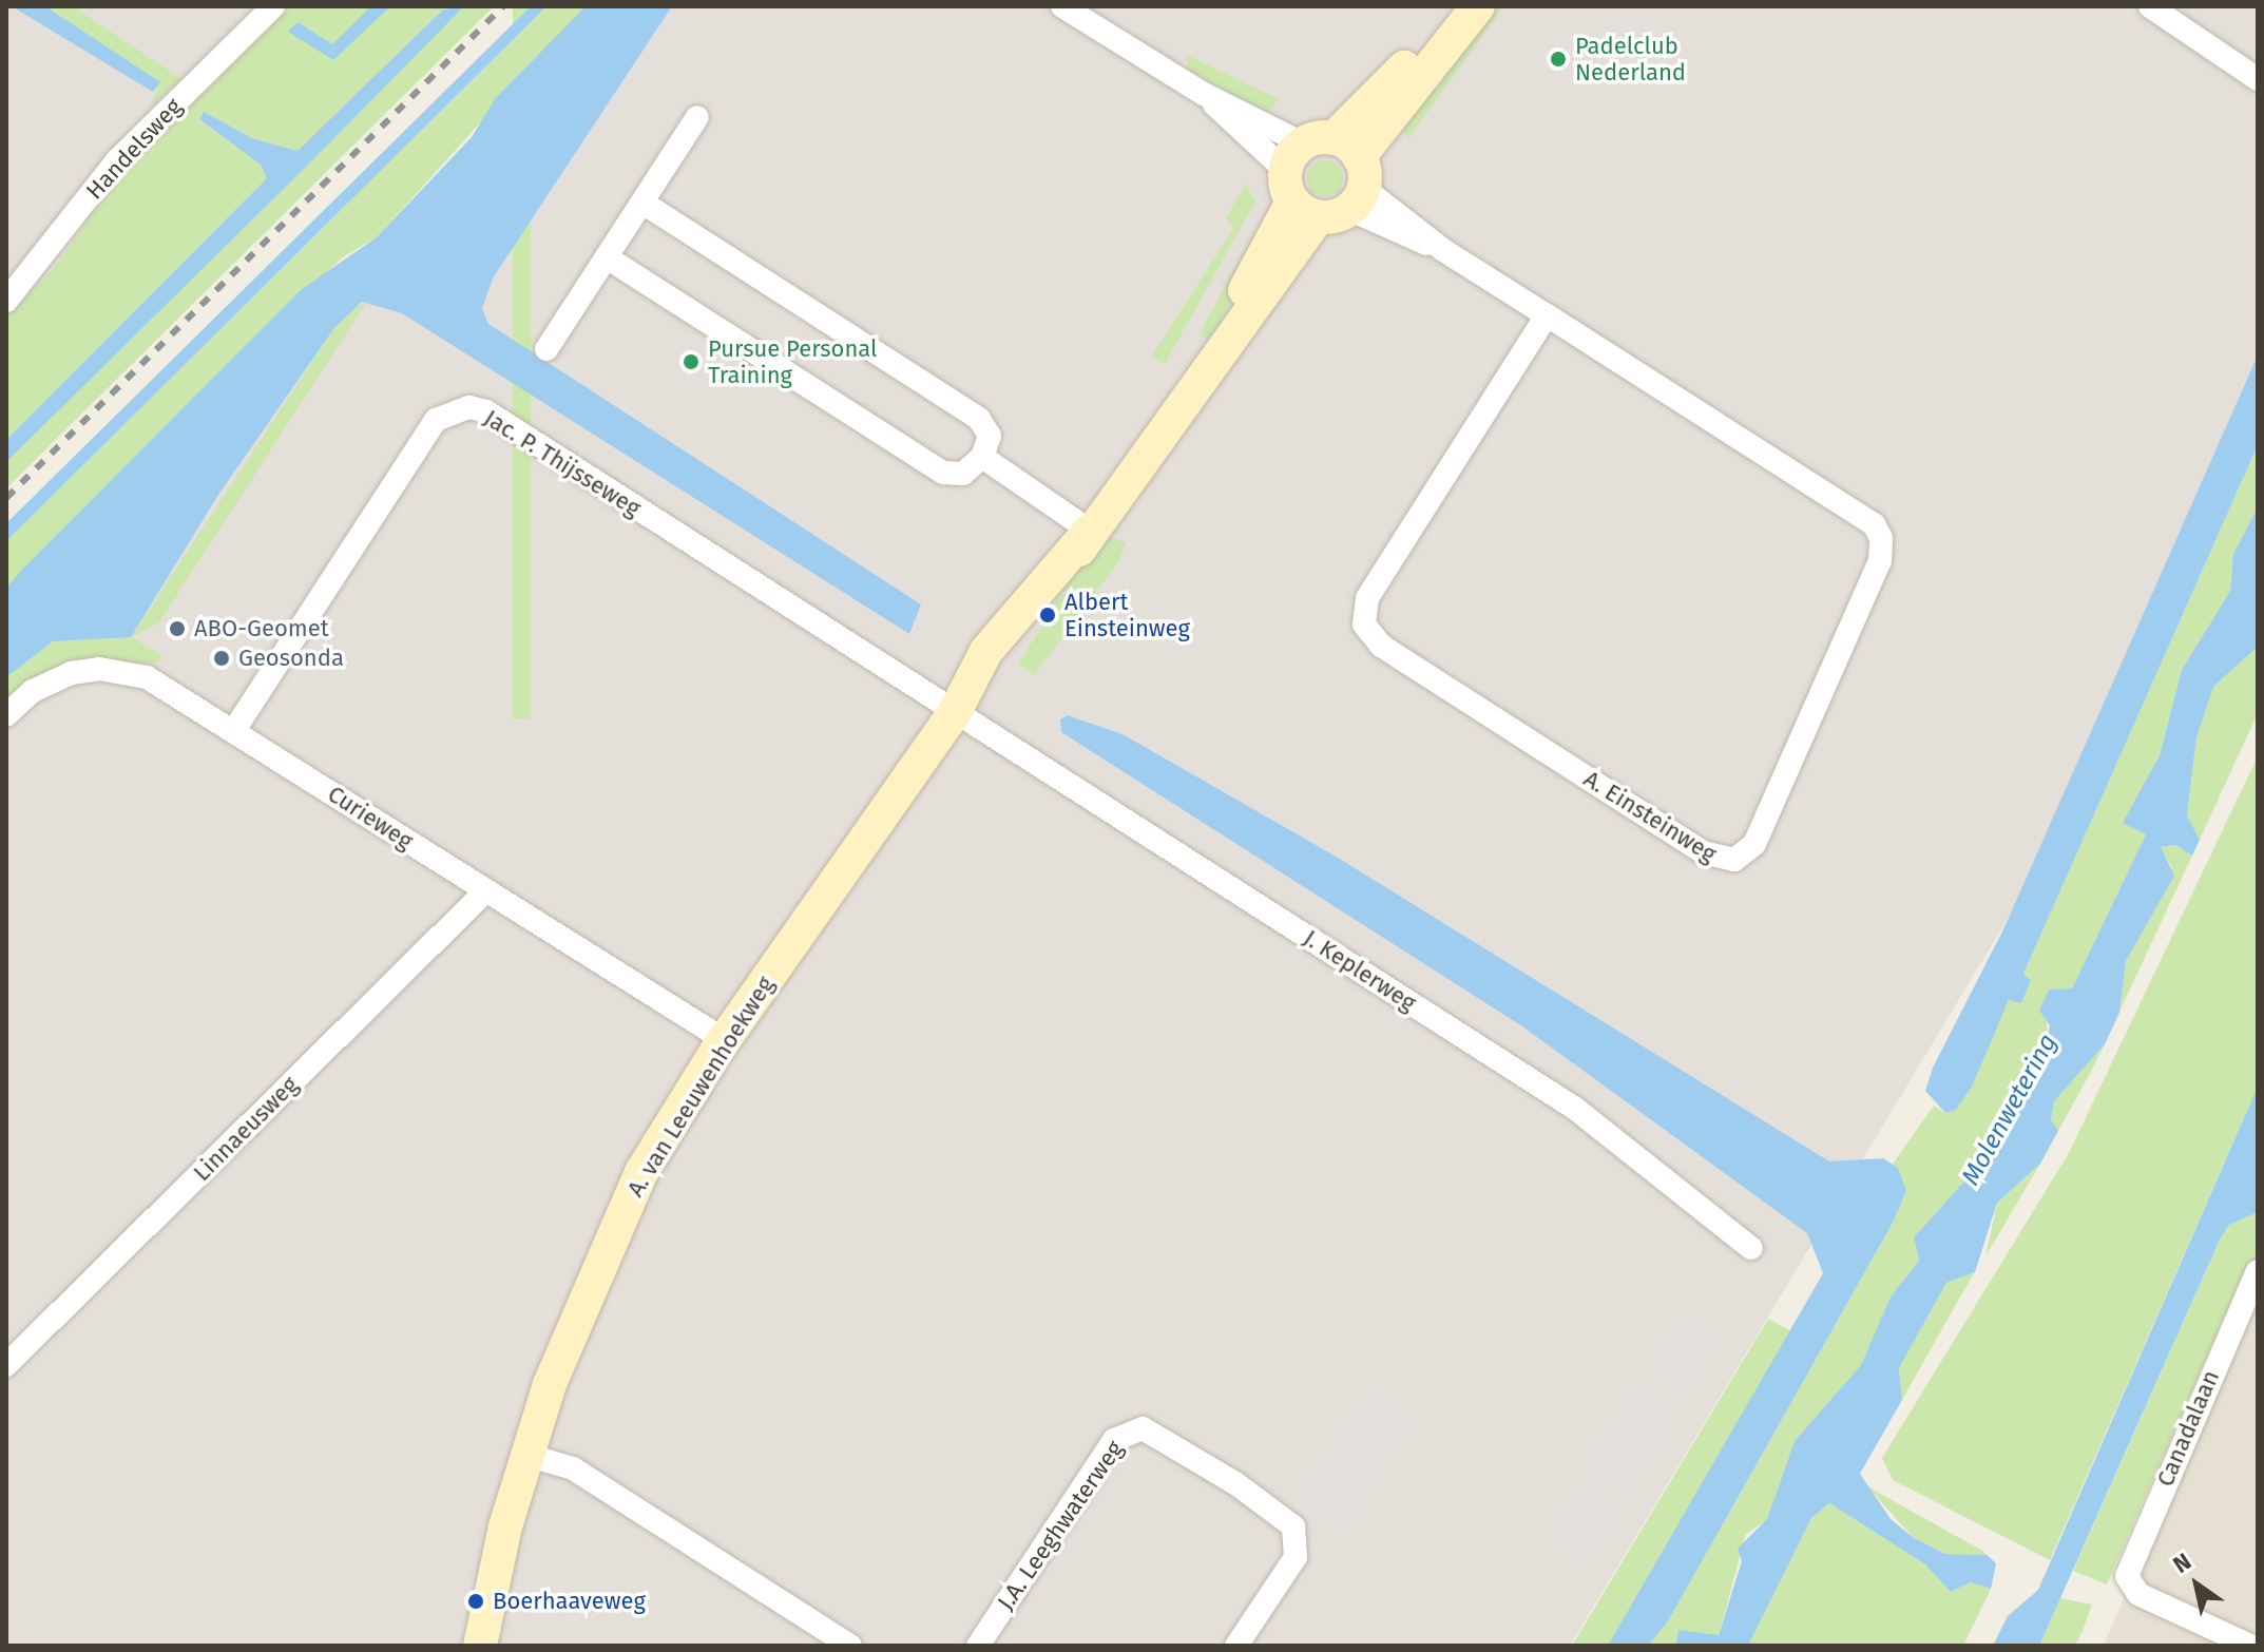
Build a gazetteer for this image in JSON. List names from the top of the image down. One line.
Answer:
{"streets":{"street":["Handelsweg","Jac. P. Thijsseweg","A. Einsteinweg","Curieweg","J. Keplerweg","A. van Leeuwenhoekweg","Linnaeusweg","Canadalaan","J.A. Leeghwaterweg"]},"crossings":[["Jac. P. Thijsseweg","Curieweg"],["Jac. P. Thijsseweg","J. Keplerweg"],["Jac. P. Thijsseweg","A. van Leeuwenhoekweg"],["A. Einsteinweg","A. van Leeuwenhoekweg"],["Curieweg","A. van Leeuwenhoekweg"],["Curieweg","Linnaeusweg"],["J. Keplerweg","A. van Leeuwenhoekweg"]],"water":["Molenwetering"],"places":["Padelclub Nederland","Pursue Personal Training","Albert Einsteinweg","ABO-Geomet","Geosonda","Boerhaaveweg"],"north":"top left"}
